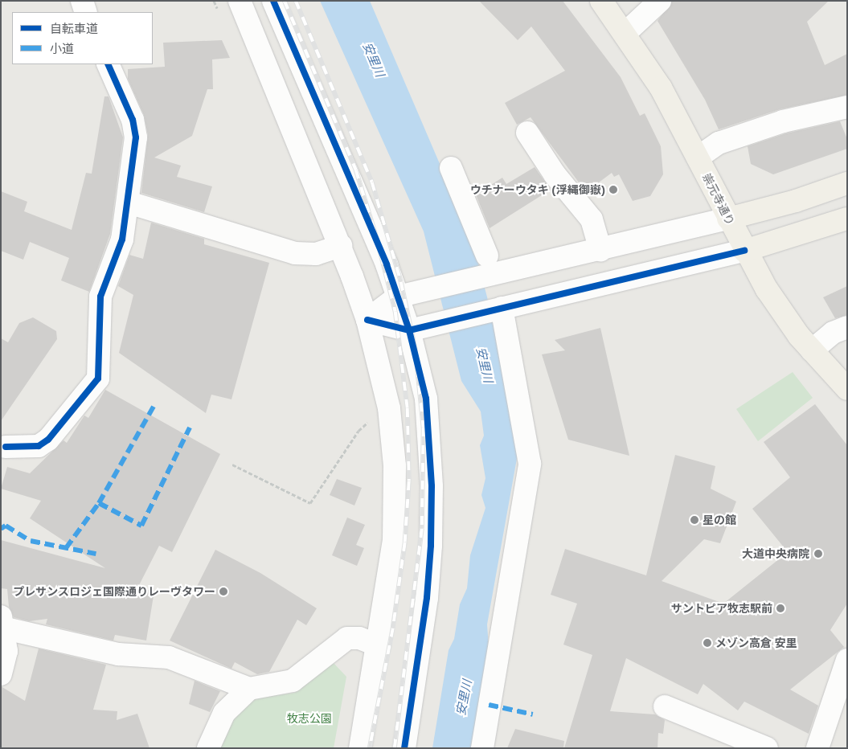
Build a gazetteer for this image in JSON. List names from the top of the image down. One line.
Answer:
{"streets":{"main road":["崇元寺通り"]},"water":["安里川"],"parks":["牧志公園"],"places":["ウチナーウタキ (浮縄御嶽)","星の館","大道中央病院","プレサンスロジェ国際通りレーヴタワー","サントピア牧志駅前","メゾン高倉 安里"],"legend":["自転車道","小道"]}
